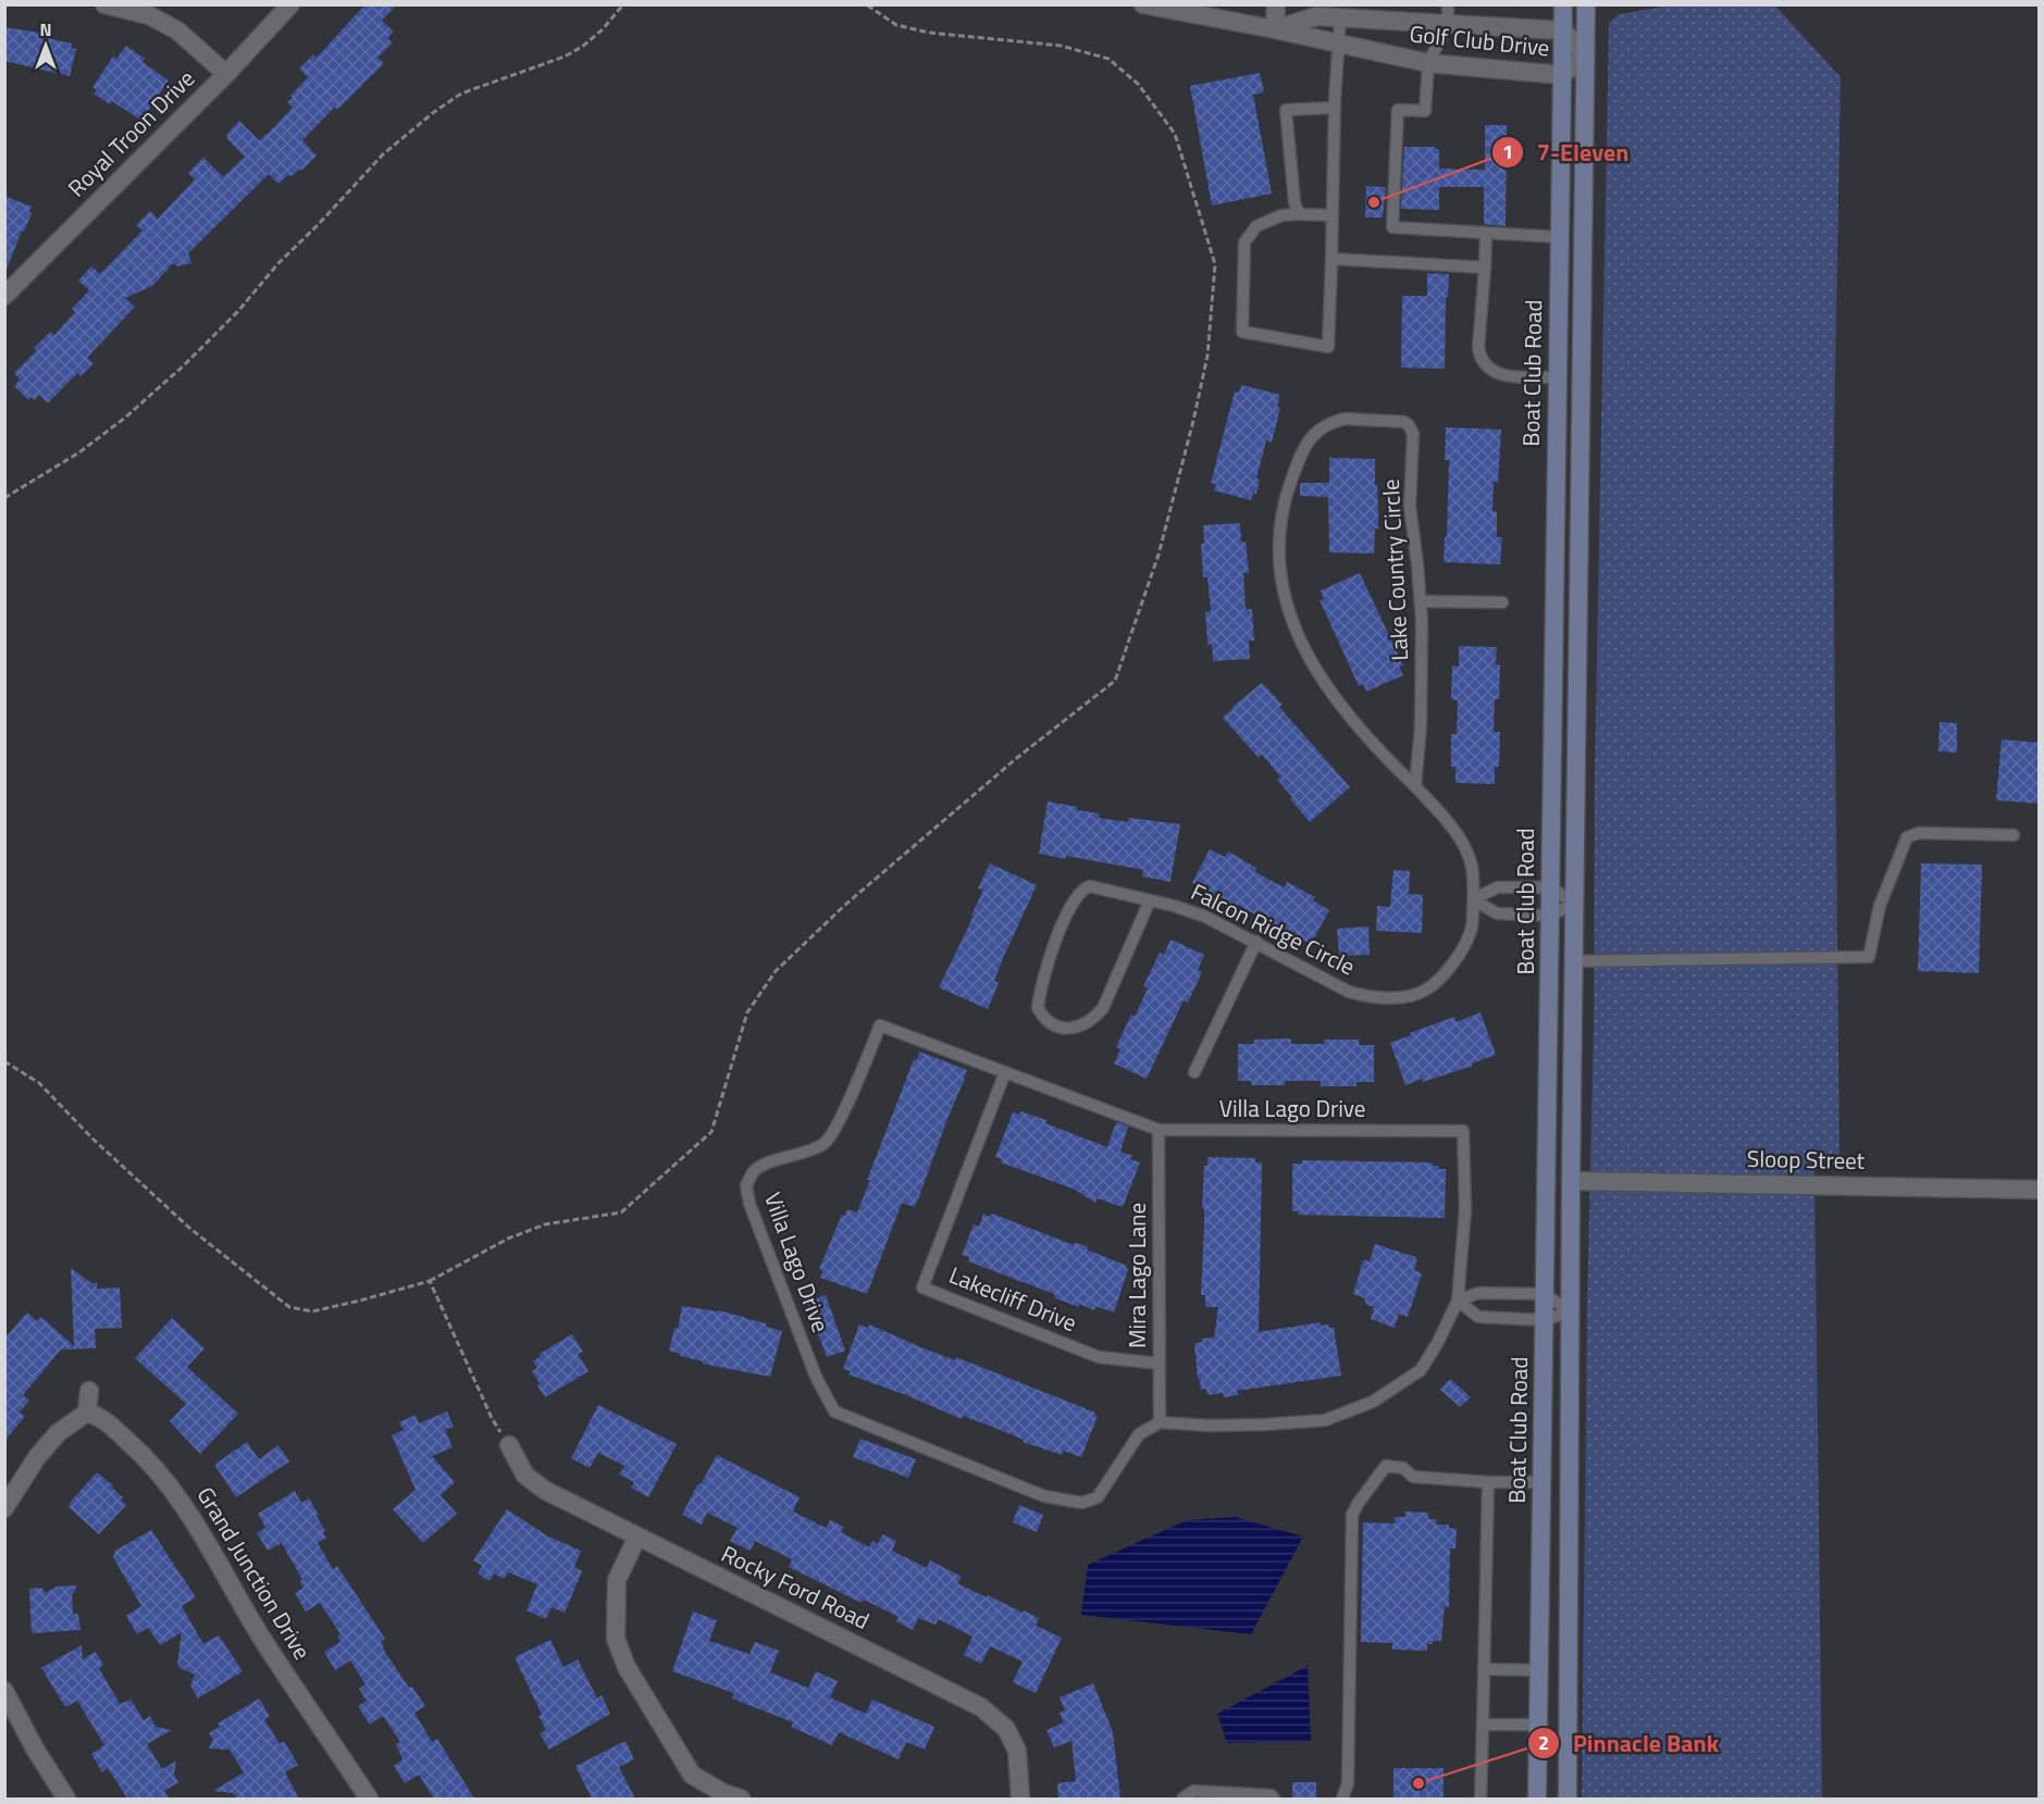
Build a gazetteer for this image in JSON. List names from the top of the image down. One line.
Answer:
{"streets":{"main road":["Boat Club Road"],"street":["Golf Club Drive","Royal Troon Drive","Sloop Street","Grand Junction Drive","Rocky Ford Road"],"lane":["Lake Country Circle","Falcon Ridge Circle","Villa Lago Drive","Mira Lago Lane","Lakecliff Drive"]},"crossings":[["Golf Club Drive","Boat Club Road"],["Boat Club Road","Sloop Street"],["Lake Country Circle","Falcon Ridge Circle"],["Villa Lago Drive","Mira Lago Lane"],["Villa Lago Drive","Lakecliff Drive"],["Mira Lago Lane","Lakecliff Drive"]],"places":["7-Eleven","Pinnacle Bank"],"north":"top"}
